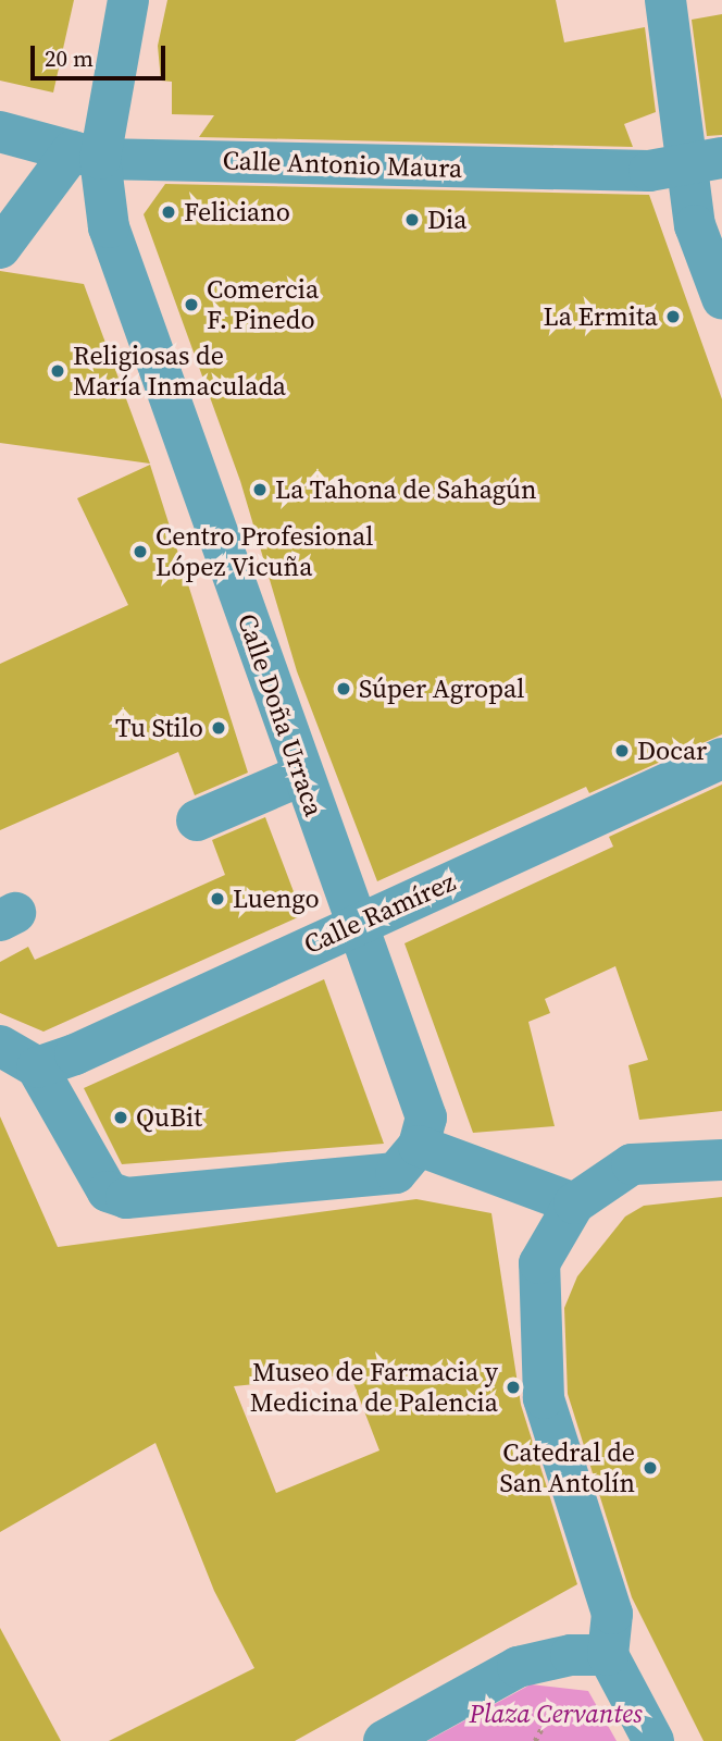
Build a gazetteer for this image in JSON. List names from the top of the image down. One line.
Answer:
{"streets":{"street":["Calle Antonio Maura","Calle Doña Urraca","Calle Ramírez"]},"crossings":[["Calle Antonio Maura","Calle Doña Urraca"],["Calle Doña Urraca","Calle Ramírez"]],"parks":["Plaza Cervantes"],"places":["Feliciano","Dia","Comercia F. Pinedo","La Ermita","Religiosas de María Inmaculada","La Tahona de Sahagún","Centro Profesional López Vicuña","Súper Agropal","Tu Stilo","Docar","Luengo","QuBit","Museo de Farmacia y Medicina de Palencia","Catedral de San Antolín"],"scale_bar":"20 m"}
